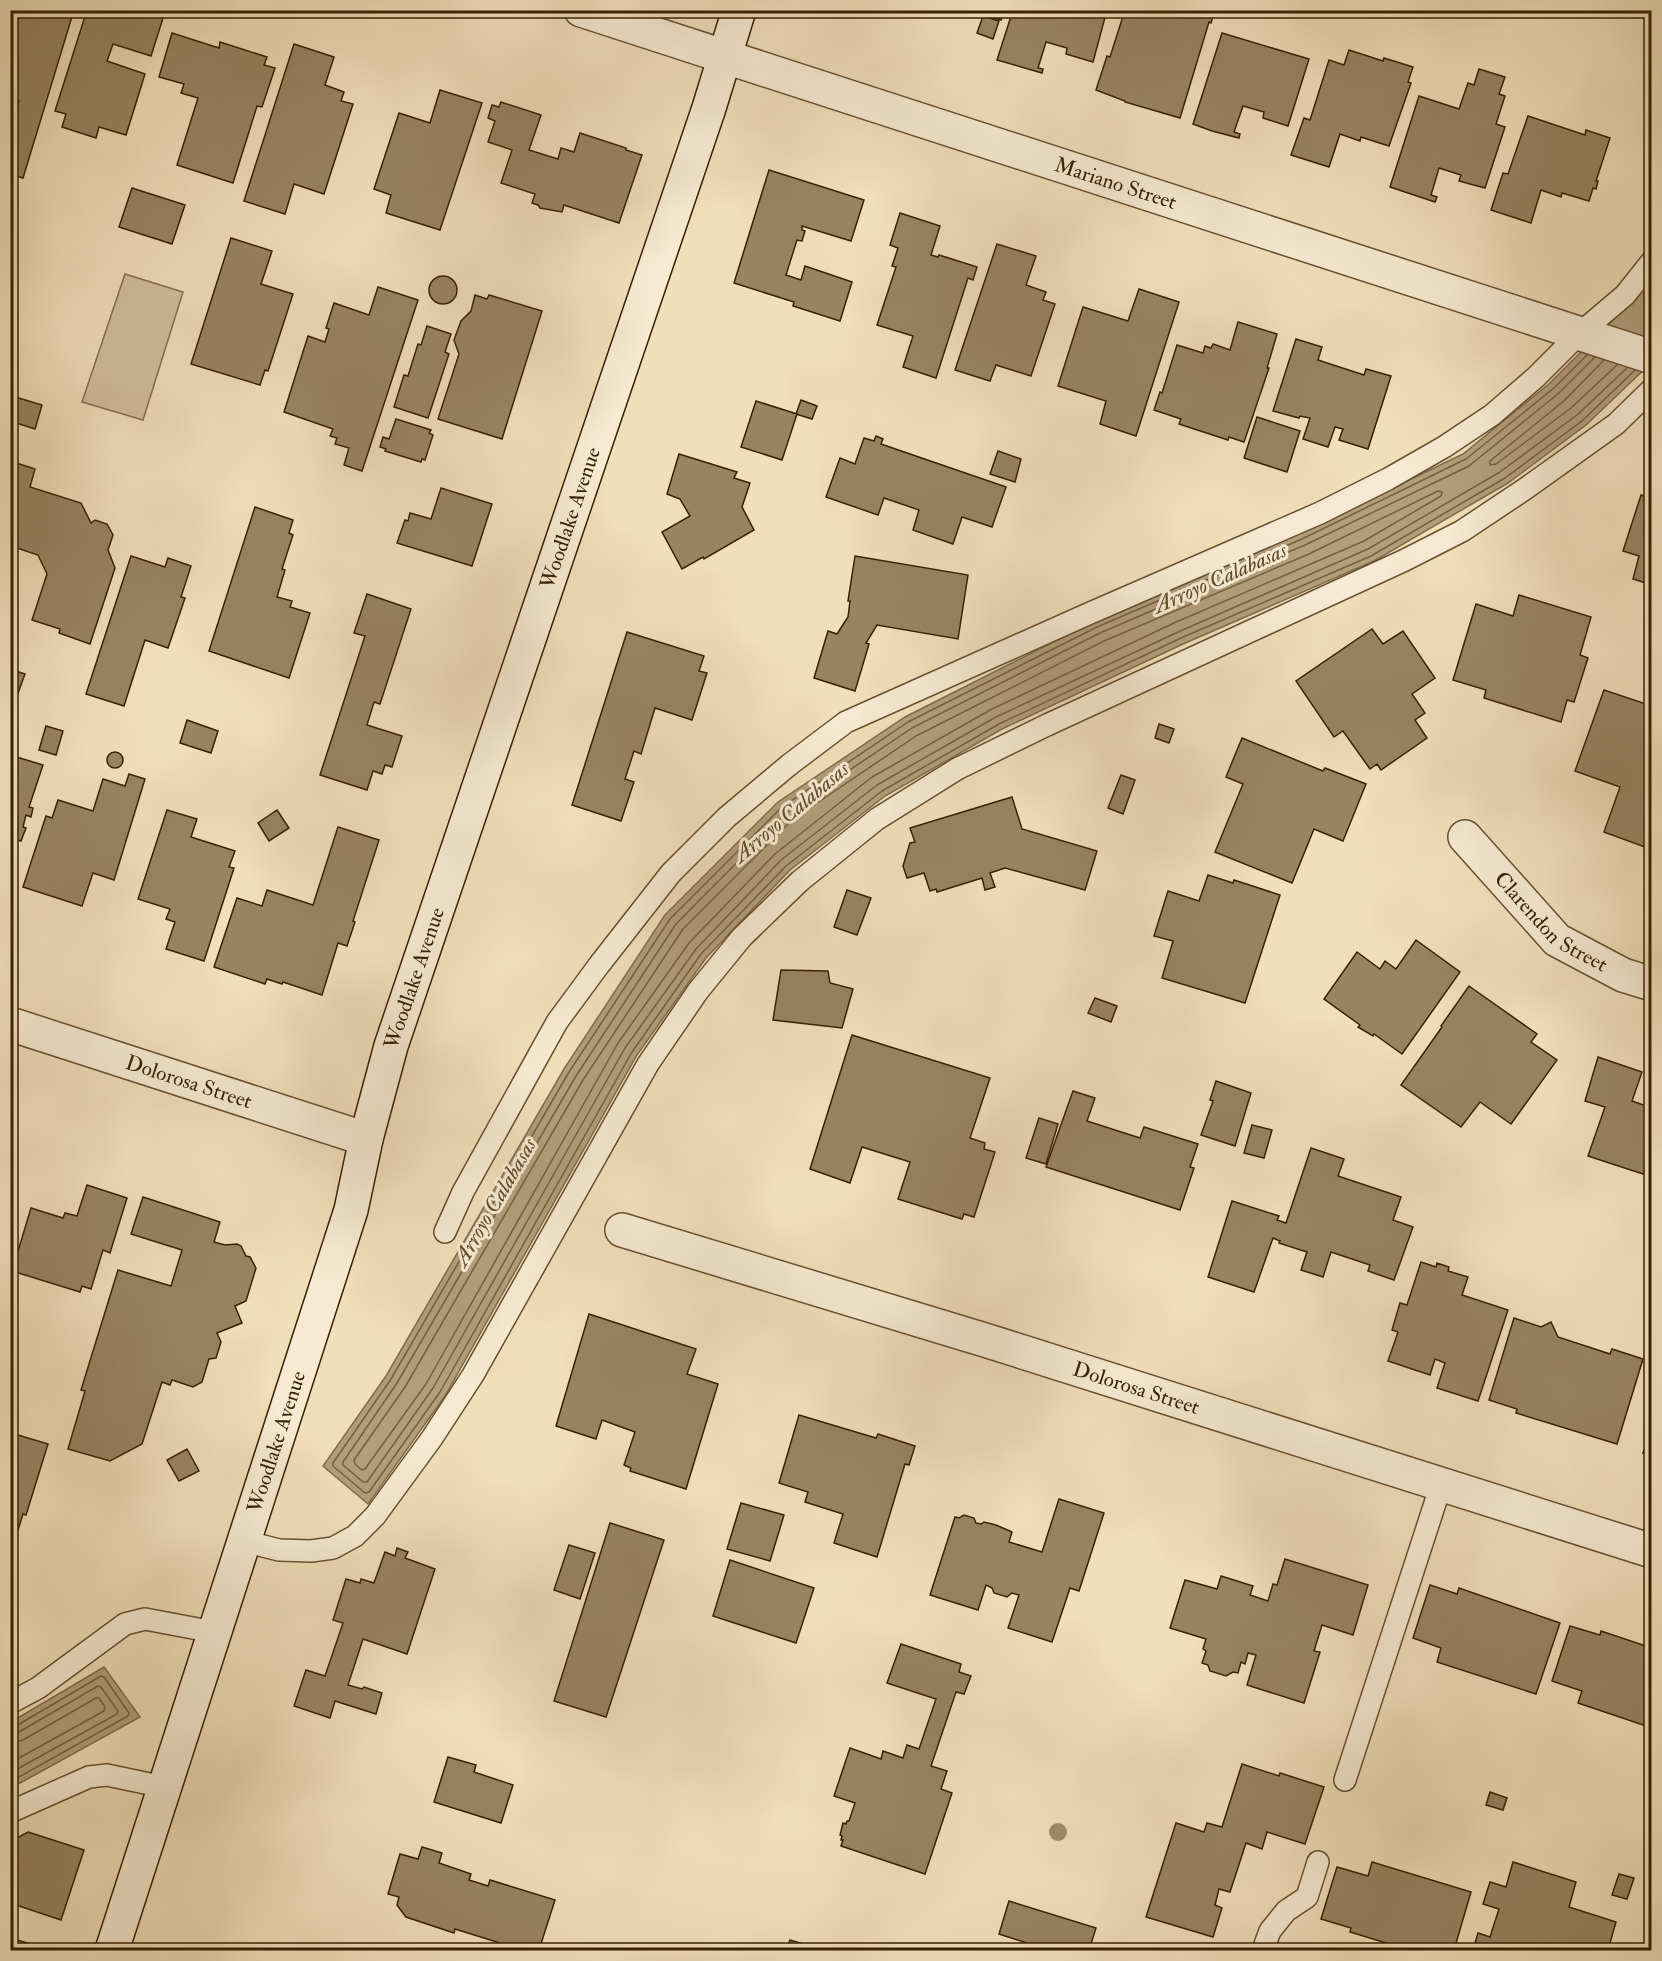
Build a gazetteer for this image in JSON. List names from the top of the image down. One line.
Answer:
{"streets":{"street":["Mariano Street","Woodlake Avenue","Clarendon Street","Dolorosa Street"]},"crossings":[["Mariano Street","Woodlake Avenue"],["Woodlake Avenue","Dolorosa Street"]],"water":["Arroyo Calabasas"]}
